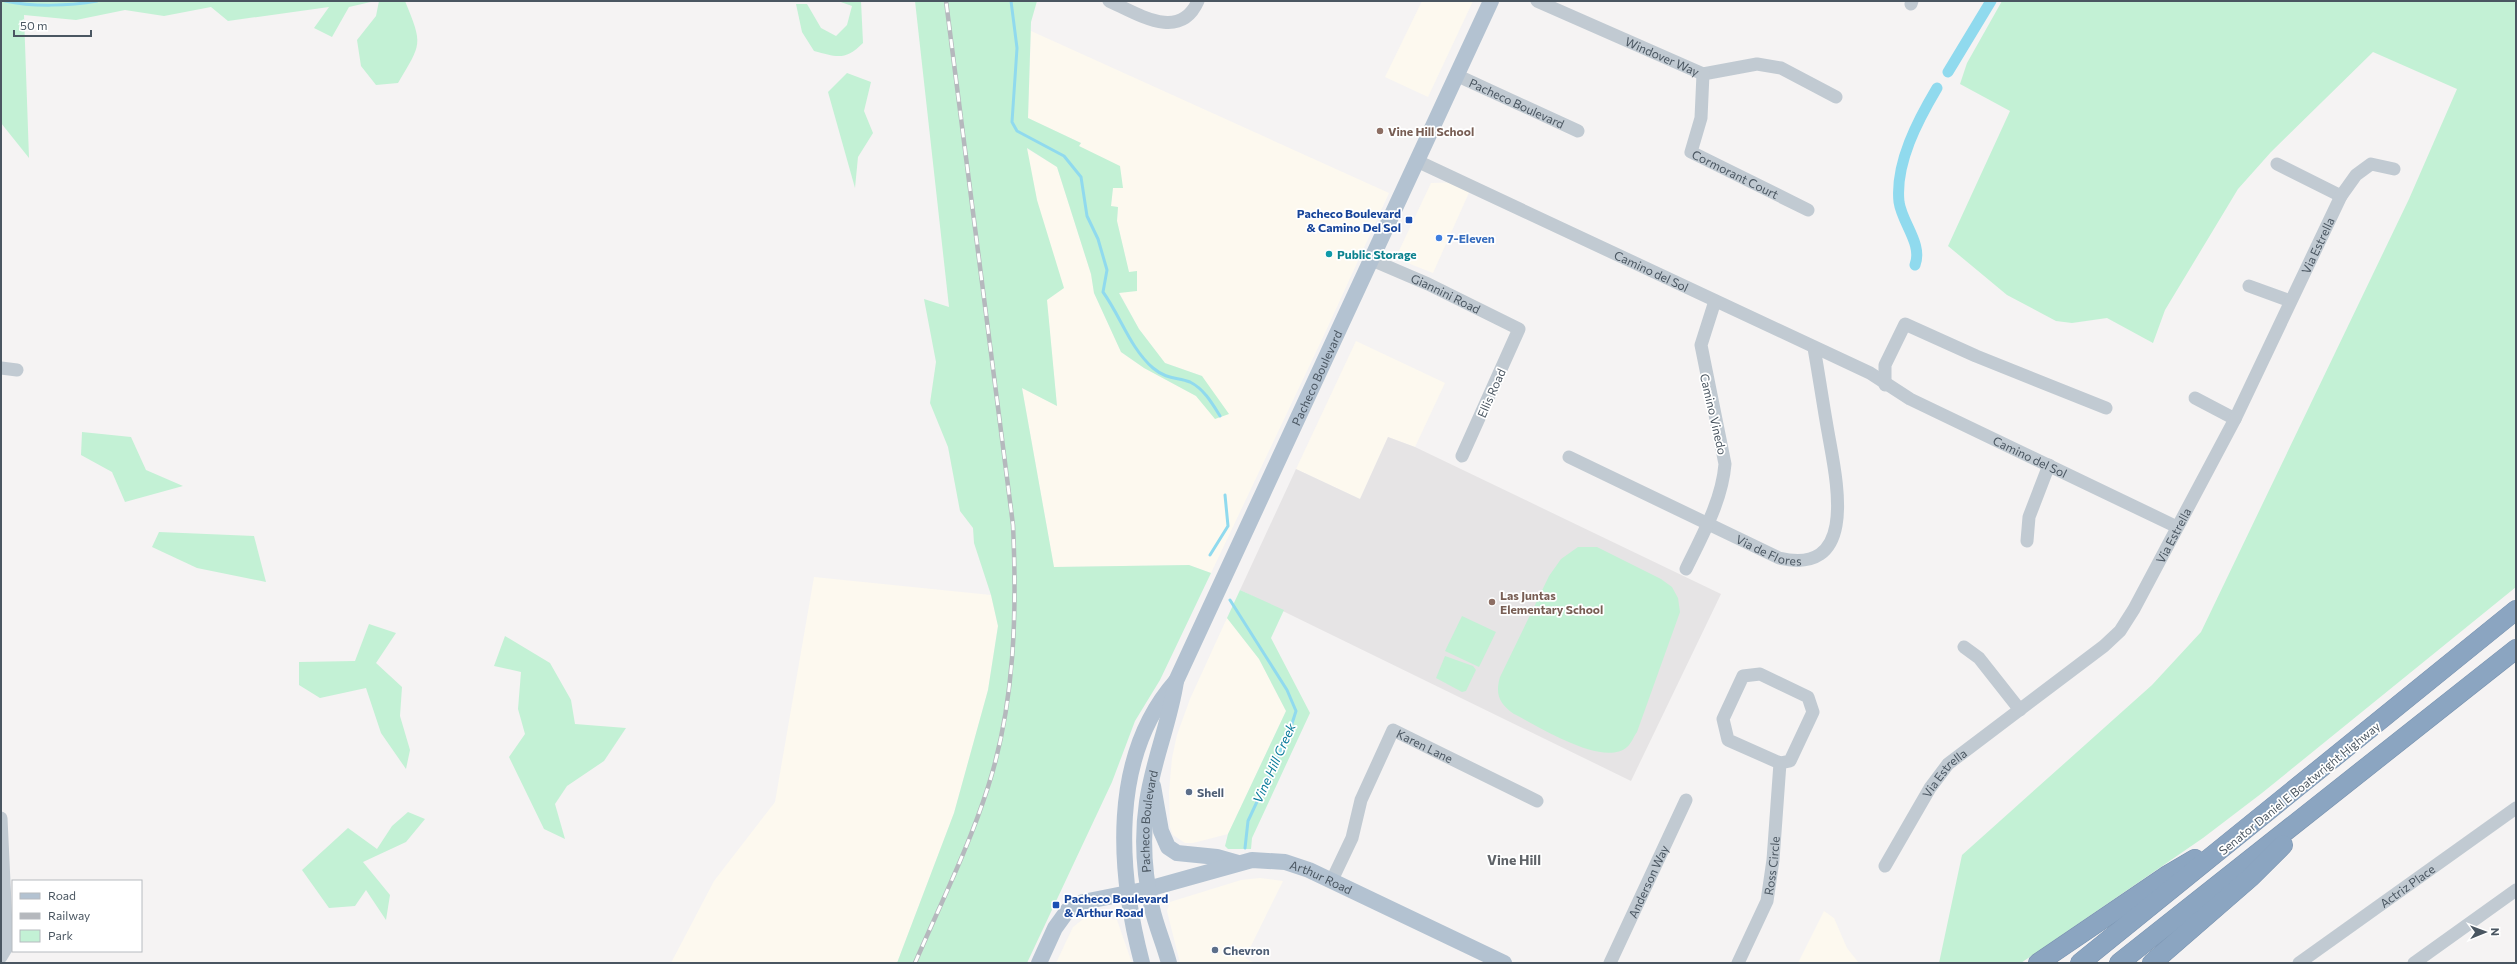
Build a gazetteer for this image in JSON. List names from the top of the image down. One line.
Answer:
{"streets":{"highway":["Senator Daniel E Boatwright Highway"],"main road":["Pacheco Boulevard","Arthur Road"],"street":["Windover Way","Cormorant Court","Via Estrella","Camino del Sol","Giannini Road","Ellis Road","Camino Vinedo","Via de Flores","Karen Lane","Ross Circle","Anderson Way","Actriz Place"]},"crossings":[["Windover Way","Cormorant Court"],["Pacheco Boulevard","Camino del Sol"],["Pacheco Boulevard","Giannini Road"],["Pacheco Boulevard","Arthur Road"],["Via Estrella","Camino del Sol"],["Camino del Sol","Camino Vinedo"],["Camino del Sol","Via de Flores"],["Giannini Road","Ellis Road"],["Camino Vinedo","Via de Flores"],["Karen Lane","Arthur Road"]],"districts":["Vine Hill"],"water":["Vine Hill Creek"],"places":{"other":["Vine Hill School","7-Eleven","Public Storage","Las Juntas Elementary School","Shell","Chevron"],"transit":["Pacheco Boulevard & Camino Del Sol","Pacheco Boulevard & Arthur Road"]},"legend":["Road","Railway","Park"],"scale_bar":"50 m","north":"right"}
